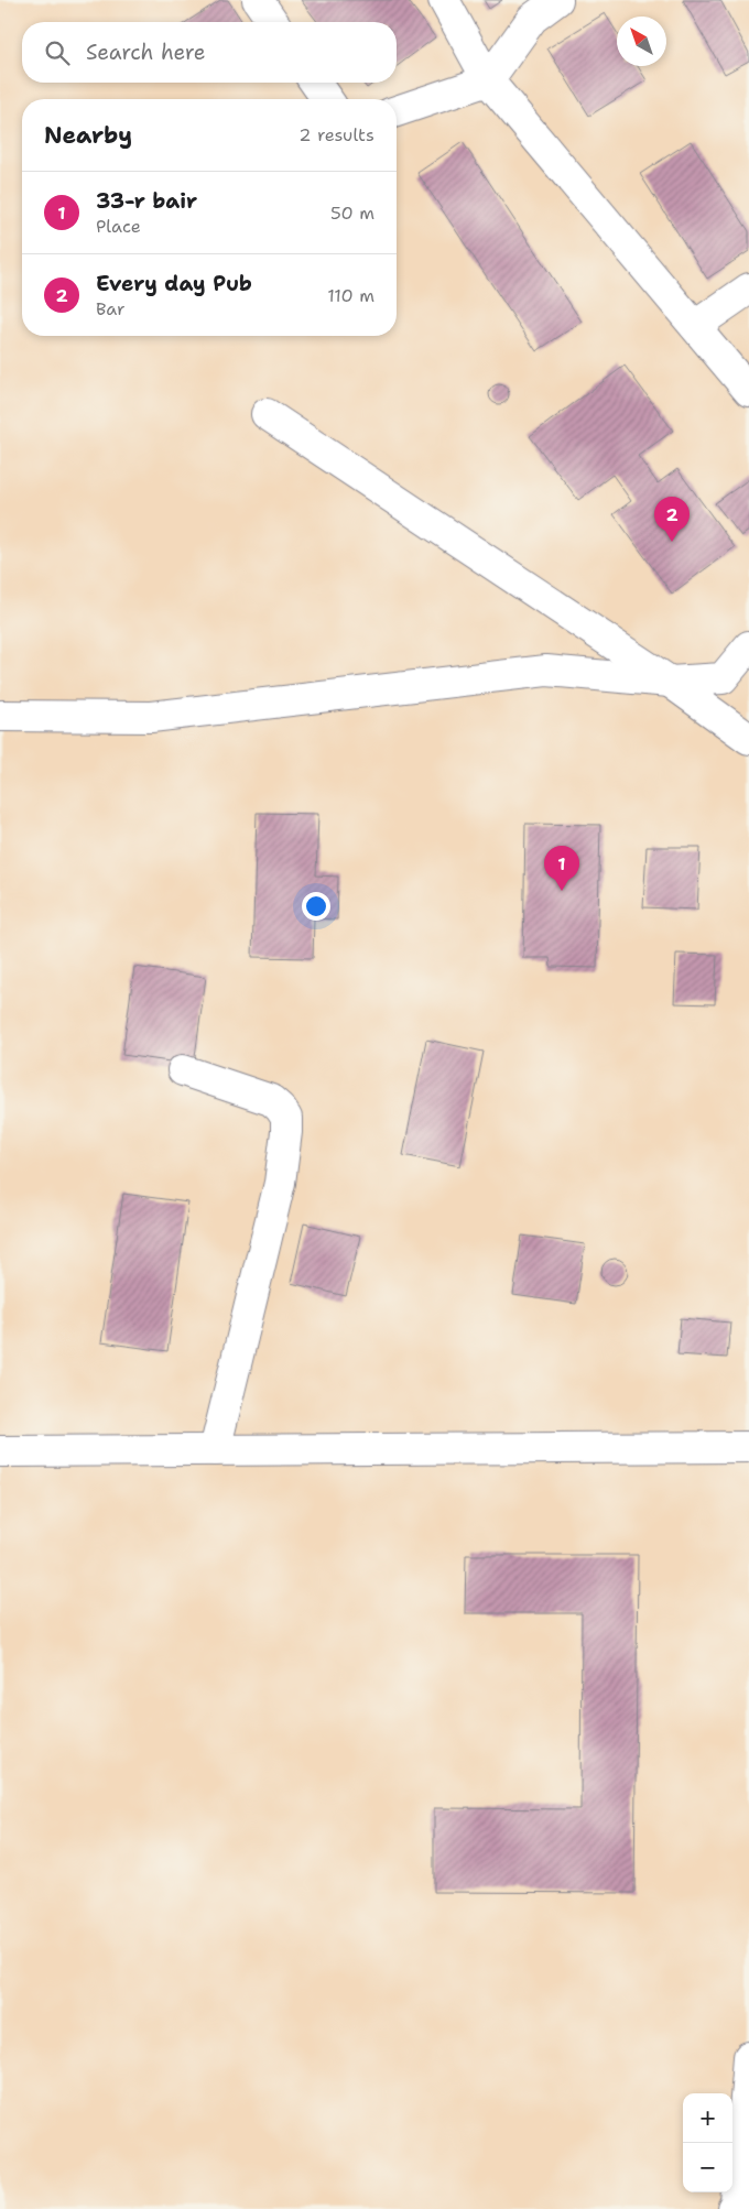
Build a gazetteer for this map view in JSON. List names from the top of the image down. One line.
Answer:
{"north":"top left","page":{"search":"Search here","heading":["Nearby","2 results"],"list":[{"mark":"1","name":"33-r bair","note":"Place","value":"50 m"},{"mark":"2","name":"Every day Pub","note":"Bar","value":"110 m"}],"pins":["2","1"],"map_buttons":["+","−"]}}
